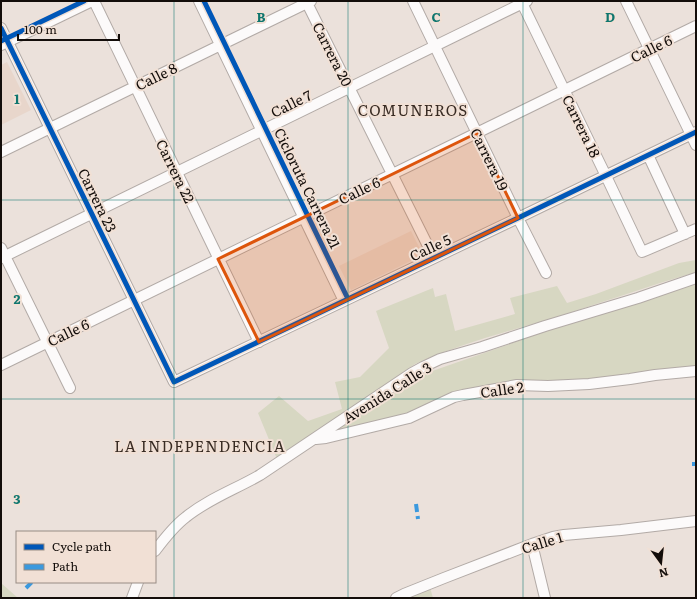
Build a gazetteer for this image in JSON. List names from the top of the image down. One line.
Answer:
{"streets":{"street":["Calle 6","Carrera 20","Calle 8","Calle 7","Carrera 18","Carrera 19","Carrera 22","Carrera 23","Calle 5","Calle 2","Avenida Calle 3","Calle 1"],"cycle path":["Cicloruta Carrera 21"]},"crossings":[["Calle 6","Carrera 20"],["Calle 6","Carrera 18"],["Calle 6","Carrera 19"],["Calle 6","Carrera 22"],["Calle 6","Carrera 23"],["Carrera 20","Calle 8"],["Carrera 20","Calle 7"],["Carrera 20","Calle 5"],["Calle 8","Carrera 22"],["Calle 8","Carrera 23"],["Calle 7","Carrera 18"],["Calle 7","Carrera 19"],["Calle 7","Carrera 22"],["Calle 7","Carrera 23"],["Carrera 18","Calle 5"],["Carrera 19","Calle 5"],["Carrera 22","Calle 5"],["Carrera 23","Calle 5"],["Calle 2","Avenida Calle 3"]],"districts":["COMUNEROS","LA INDEPENDENCIA"],"legend":["Cycle path","Path"],"scale_bar":"100 m","north":"bottom","grid":{"columns":["B","C","D"],"rows":["1","2","3"]}}
